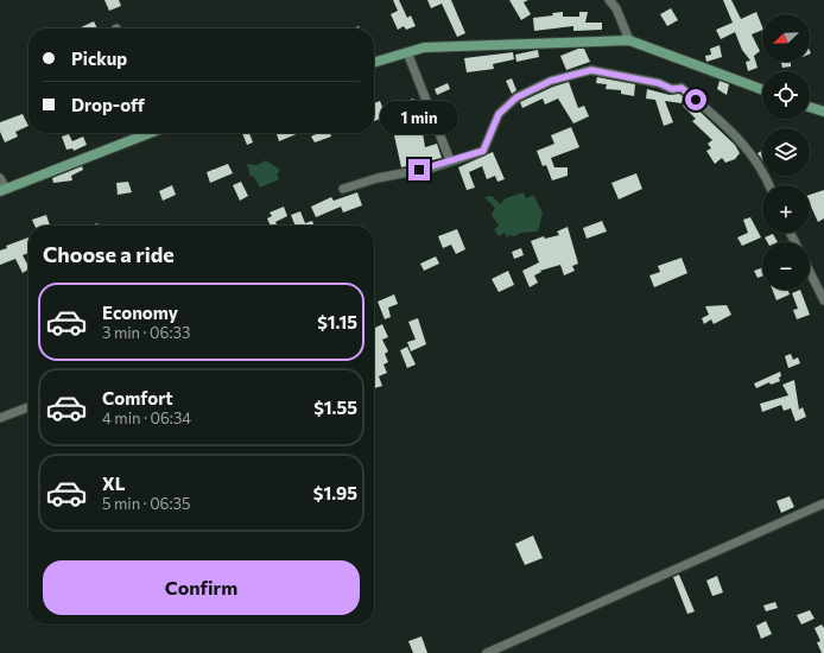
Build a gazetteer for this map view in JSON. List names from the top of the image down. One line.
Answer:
{"north":"bottom left","page":{"map_buttons":["+","−"],"banner":["Pickup","Drop-off"],"bubble":"1 min","heading":"Choose a ride","list":[{"name":"Economy","note":"3 min · 06:33","value":"$1.15"},{"name":"Comfort","note":"4 min · 06:34","value":"$1.55"},{"name":"XL","note":"5 min · 06:35","value":"$1.95"}],"buttons":"Confirm"}}
